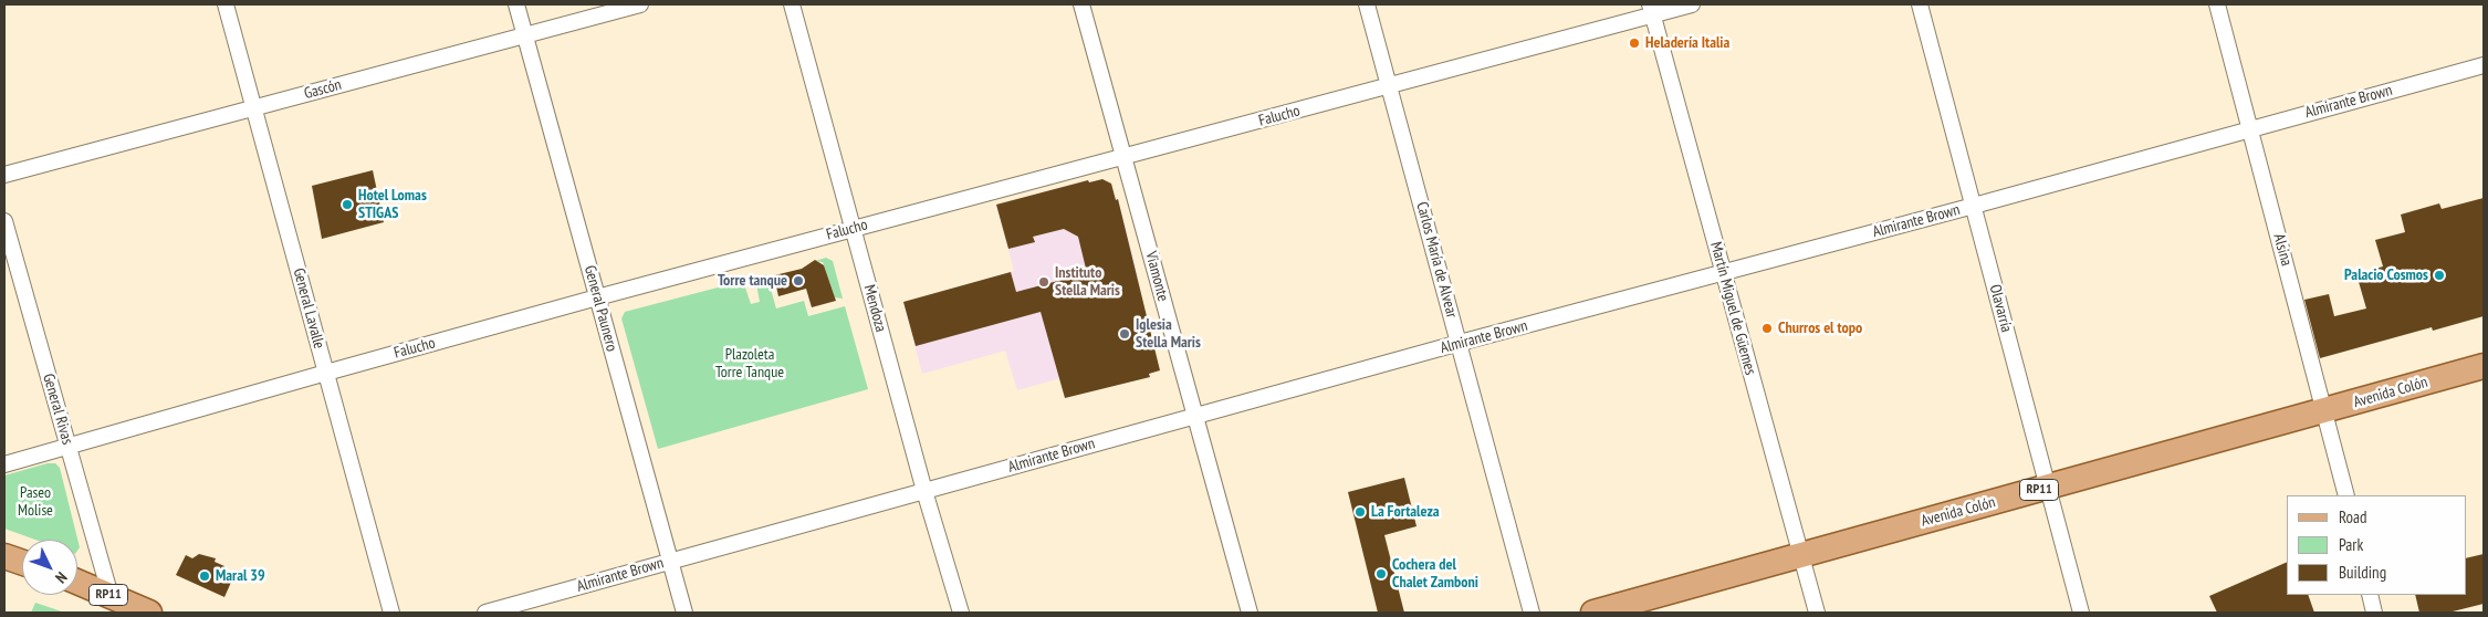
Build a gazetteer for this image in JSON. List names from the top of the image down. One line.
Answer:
{"streets":{"main road":["Avenida Colón","RP11"],"street":["Gascón","Almirante Brown","Falucho","Alsina","Carlos María de Alvear","Viamonte","General Lavalle","General Paunero","Mendoza","Martín Miguel de Güemes","Olavarría","General Rivas"]},"crossings":[["Gascón","General Lavalle"],["Gascón","General Paunero"],["Almirante Brown","Alsina"],["Almirante Brown","Carlos María de Alvear"],["Almirante Brown","Viamonte"],["Almirante Brown","General Paunero"],["Almirante Brown","Mendoza"],["Almirante Brown","Martín Miguel de Güemes"],["Almirante Brown","Olavarría"],["Falucho","Carlos María de Alvear"],["Falucho","Viamonte"],["Falucho","General Lavalle"],["Falucho","General Paunero"],["Falucho","Mendoza"],["Falucho","Martín Miguel de Güemes"],["Falucho","General Rivas"],["Alsina","Avenida Colón"],["Martín Miguel de Güemes","Avenida Colón"],["Olavarría","Avenida Colón"],["General Rivas","RP11"]],"parks":["Plazoleta Torre Tanque","Paseo Molise"],"places":["Heladería Italia","Hotel Lomas STIGAS","Palacio Cosmos","Torre tanque","Instituto Stella Maris","Churros el topo","Iglesia Stella Maris","La Fortaleza","Cochera del Chalet Zamboni","Maral 39"],"legend":["Road","Park","Building"],"north":"bottom right"}
